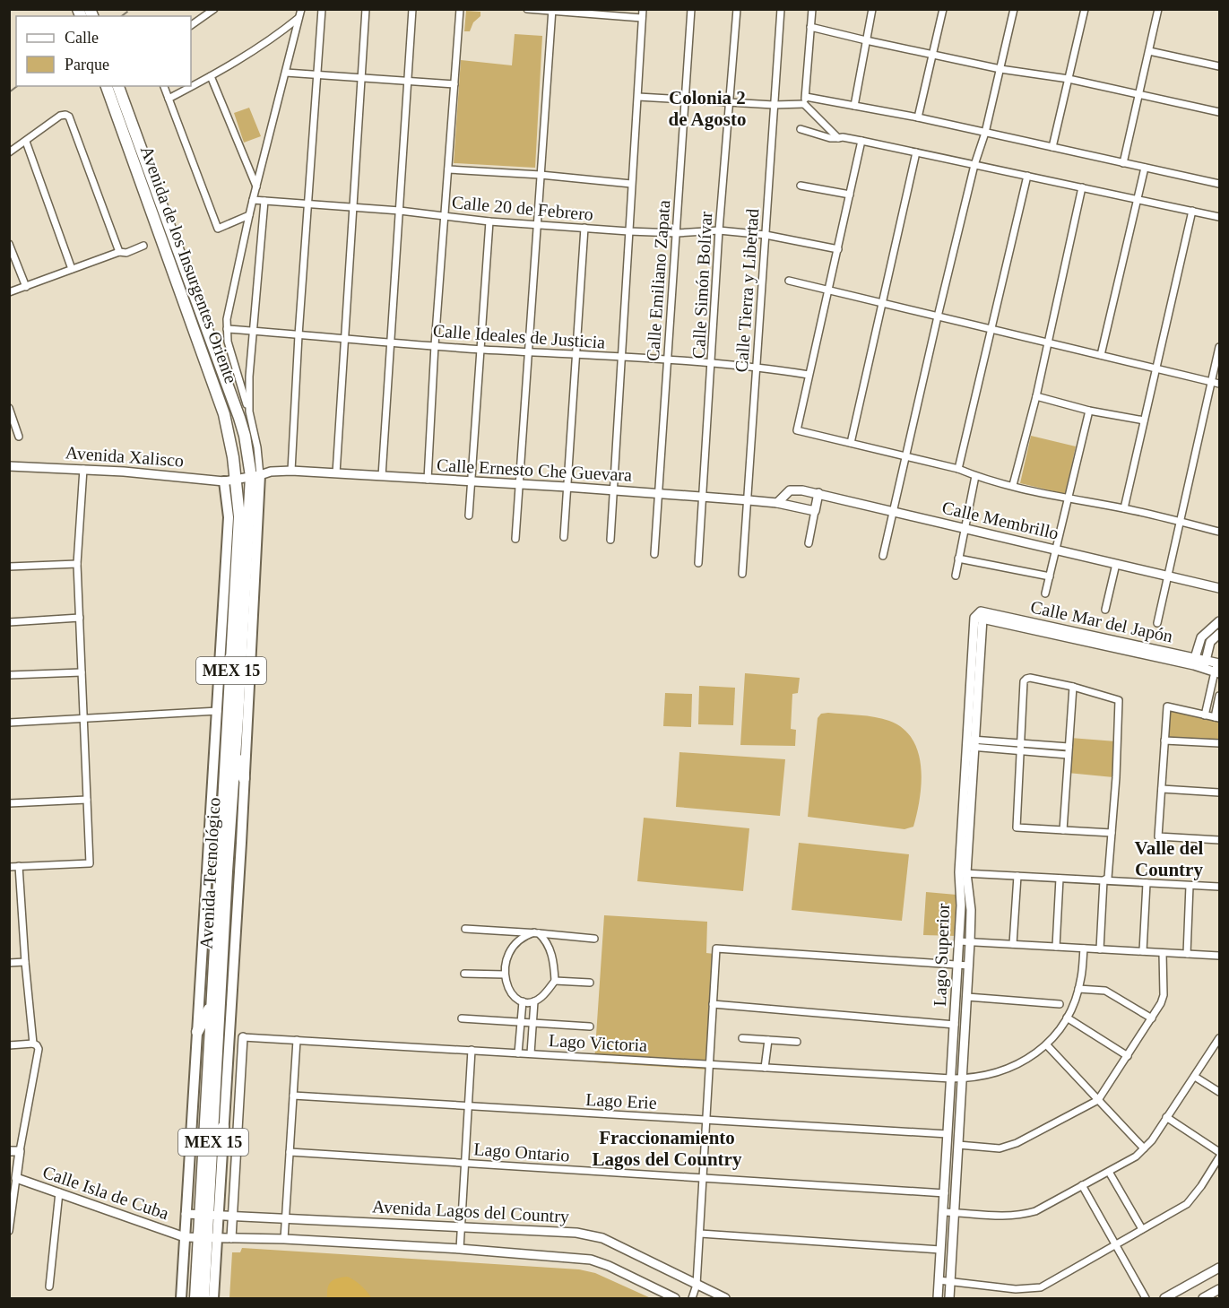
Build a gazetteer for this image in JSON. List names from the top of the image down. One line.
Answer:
{"streets":{"highway":["Avenida de los Insurgentes Oriente","MEX 15","Avenida Tecnológico"],"street":["Calle 20 de Febrero","Calle Emiliano Zapata","Calle Simón Bolívar","Calle Tierra y Libertad","Calle Ideales de Justicia","Avenida Xalisco","Calle Ernesto Che Guevara","Calle Membrillo","Calle Mar del Japón","Lago Superior","Lago Victoria","Lago Erie","Lago Ontario","Calle Isla de Cuba","Avenida Lagos del Country"]},"crossings":[["Calle 20 de Febrero","Calle Emiliano Zapata"],["Calle 20 de Febrero","Calle Simón Bolívar"],["Calle 20 de Febrero","Calle Tierra y Libertad"],["Avenida de los Insurgentes Oriente","Avenida Tecnológico"],["Calle Emiliano Zapata","Calle Ideales de Justicia"],["Calle Emiliano Zapata","Calle Ernesto Che Guevara"],["Calle Simón Bolívar","Calle Ideales de Justicia"],["Calle Simón Bolívar","Calle Ernesto Che Guevara"],["Calle Tierra y Libertad","Calle Ideales de Justicia"],["Calle Tierra y Libertad","Calle Ernesto Che Guevara"],["Avenida Xalisco","Calle Ernesto Che Guevara"],["Avenida Xalisco","Avenida Tecnológico"],["Calle Ernesto Che Guevara","Calle Membrillo"],["Calle Ernesto Che Guevara","Avenida Tecnológico"],["Calle Mar del Japón","Lago Superior"],["Avenida Tecnológico","Calle Isla de Cuba"],["Avenida Tecnológico","Avenida Lagos del Country"],["Lago Superior","Lago Victoria"],["Lago Superior","Lago Erie"],["Lago Superior","Lago Ontario"]],"districts":["Colonia 2 de Agosto","Valle del Country","Fraccionamiento Lagos del Country"],"legend":["Calle","Parque"]}
